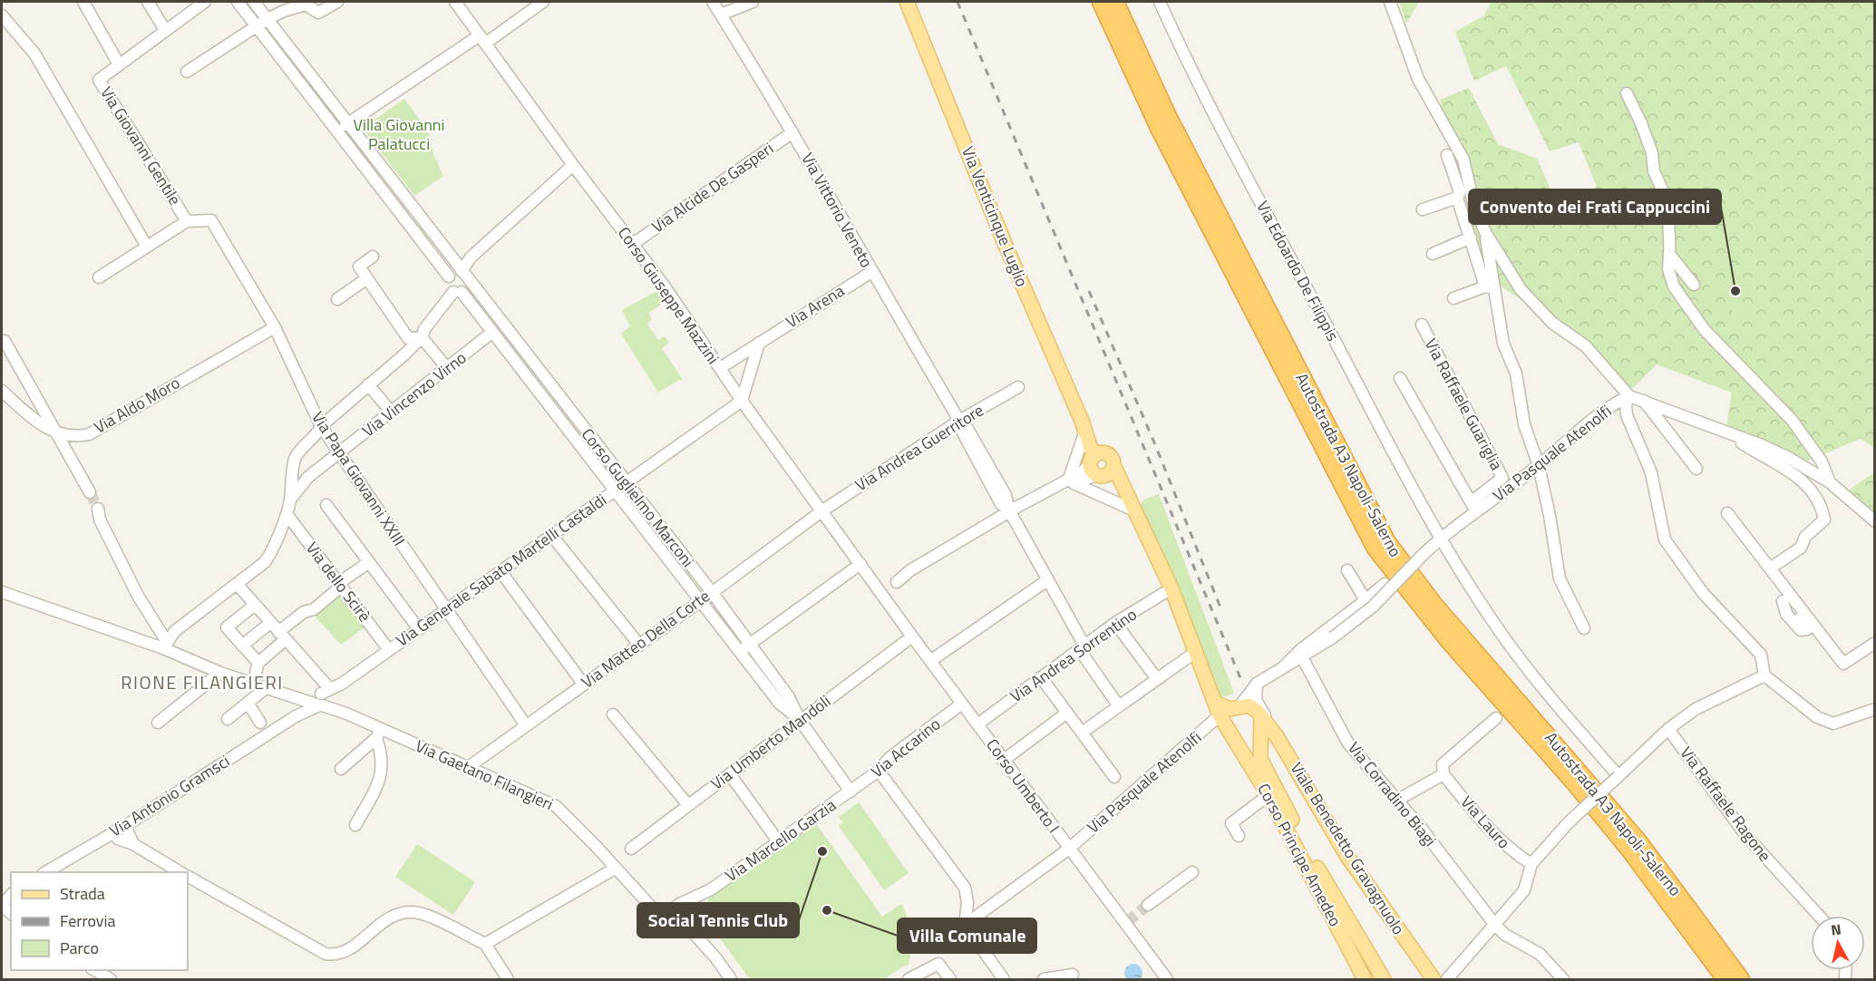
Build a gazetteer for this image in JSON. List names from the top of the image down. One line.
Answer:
{"streets":{"highway":["Autostrada A3 Napoli-Salerno"],"main road":["Via Venticinque Luglio","Viale Benedetto Gravagnuolo","Corso Principe Amedeo"],"street":["Via Giovanni Gentile","Via Alcide De Gasperi","Via Vittorio Veneto","Via Edoardo De Filippis","Corso Giuseppe Mazzini","Via Arena","Via Vincenzo Virno","Via Raffaele Guariglia","Via Aldo Moro","Via Andrea Guerritore","Via Pasquale Atenolfi","Via Papa Giovanni XXIII","Corso Guglielmo Marconi","Via Generale Sabato Martelli Castaldi","Via dello Scirè","Via Matteo Della Corte","Via Andrea Sorrentino","Via Umberto Mandoli","Via Accarino","Via Gaetano Filangieri","Corso Umberto I","Via Corradino Biagi","Via Antonio Gramsci","Via Raffaele Ragone","Via Lauro","Via Marcello Garzia"]},"crossings":[["Via Giovanni Gentile","Via Papa Giovanni XXIII"],["Via Alcide De Gasperi","Via Vittorio Veneto"],["Via Alcide De Gasperi","Corso Giuseppe Mazzini"],["Via Vittorio Veneto","Via Arena"],["Via Vittorio Veneto","Via Andrea Guerritore"],["Via Vittorio Veneto","Via Andrea Sorrentino"],["Via Venticinque Luglio","Corso Principe Amedeo"],["Via Edoardo De Filippis","Via Pasquale Atenolfi"],["Corso Giuseppe Mazzini","Via Arena"],["Corso Giuseppe Mazzini","Via Andrea Guerritore"],["Corso Giuseppe Mazzini","Via Generale Sabato Martelli Castaldi"],["Corso Giuseppe Mazzini","Via Matteo Della Corte"],["Corso Giuseppe Mazzini","Corso Umberto I"],["Via Vincenzo Virno","Via Papa Giovanni XXIII"],["Via Vincenzo Virno","Corso Guglielmo Marconi"],["Via Raffaele Guariglia","Via Pasquale Atenolfi"],["Via Aldo Moro","Via Papa Giovanni XXIII"],["Via Andrea Guerritore","Via Matteo Della Corte"],["Via Pasquale Atenolfi","Corso Umberto I"],["Via Pasquale Atenolfi","Via Corradino Biagi"],["Via Pasquale Atenolfi","Corso Principe Amedeo"],["Via Papa Giovanni XXIII","Via Generale Sabato Martelli Castaldi"],["Via Papa Giovanni XXIII","Via Matteo Della Corte"],["Corso Guglielmo Marconi","Via Generale Sabato Martelli Castaldi"],["Corso Guglielmo Marconi","Via Matteo Della Corte"],["Corso Guglielmo Marconi","Via Umberto Mandoli"],["Corso Guglielmo Marconi","Via Accarino"],["Corso Guglielmo Marconi","Via Marcello Garzia"],["Via Generale Sabato Martelli Castaldi","Via dello Scirè"],["Via Generale Sabato Martelli Castaldi","Via Gaetano Filangieri"],["Via Generale Sabato Martelli Castaldi","Via Antonio Gramsci"],["Via Matteo Della Corte","Via Gaetano Filangieri"],["Via Andrea Sorrentino","Corso Umberto I"],["Via Andrea Sorrentino","Corso Principe Amedeo"],["Via Umberto Mandoli","Corso Umberto I"],["Via Accarino","Corso Umberto I"],["Via Accarino","Via Marcello Garzia"],["Via Gaetano Filangieri","Via Antonio Gramsci"]],"districts":["RIONE FILANGIERI"],"parks":["Villa Giovanni Palatucci"],"places":["Convento dei Frati Cappuccini","Social Tennis Club","Villa Comunale"],"legend":["Strada","Ferrovia","Parco"],"north":"top"}
